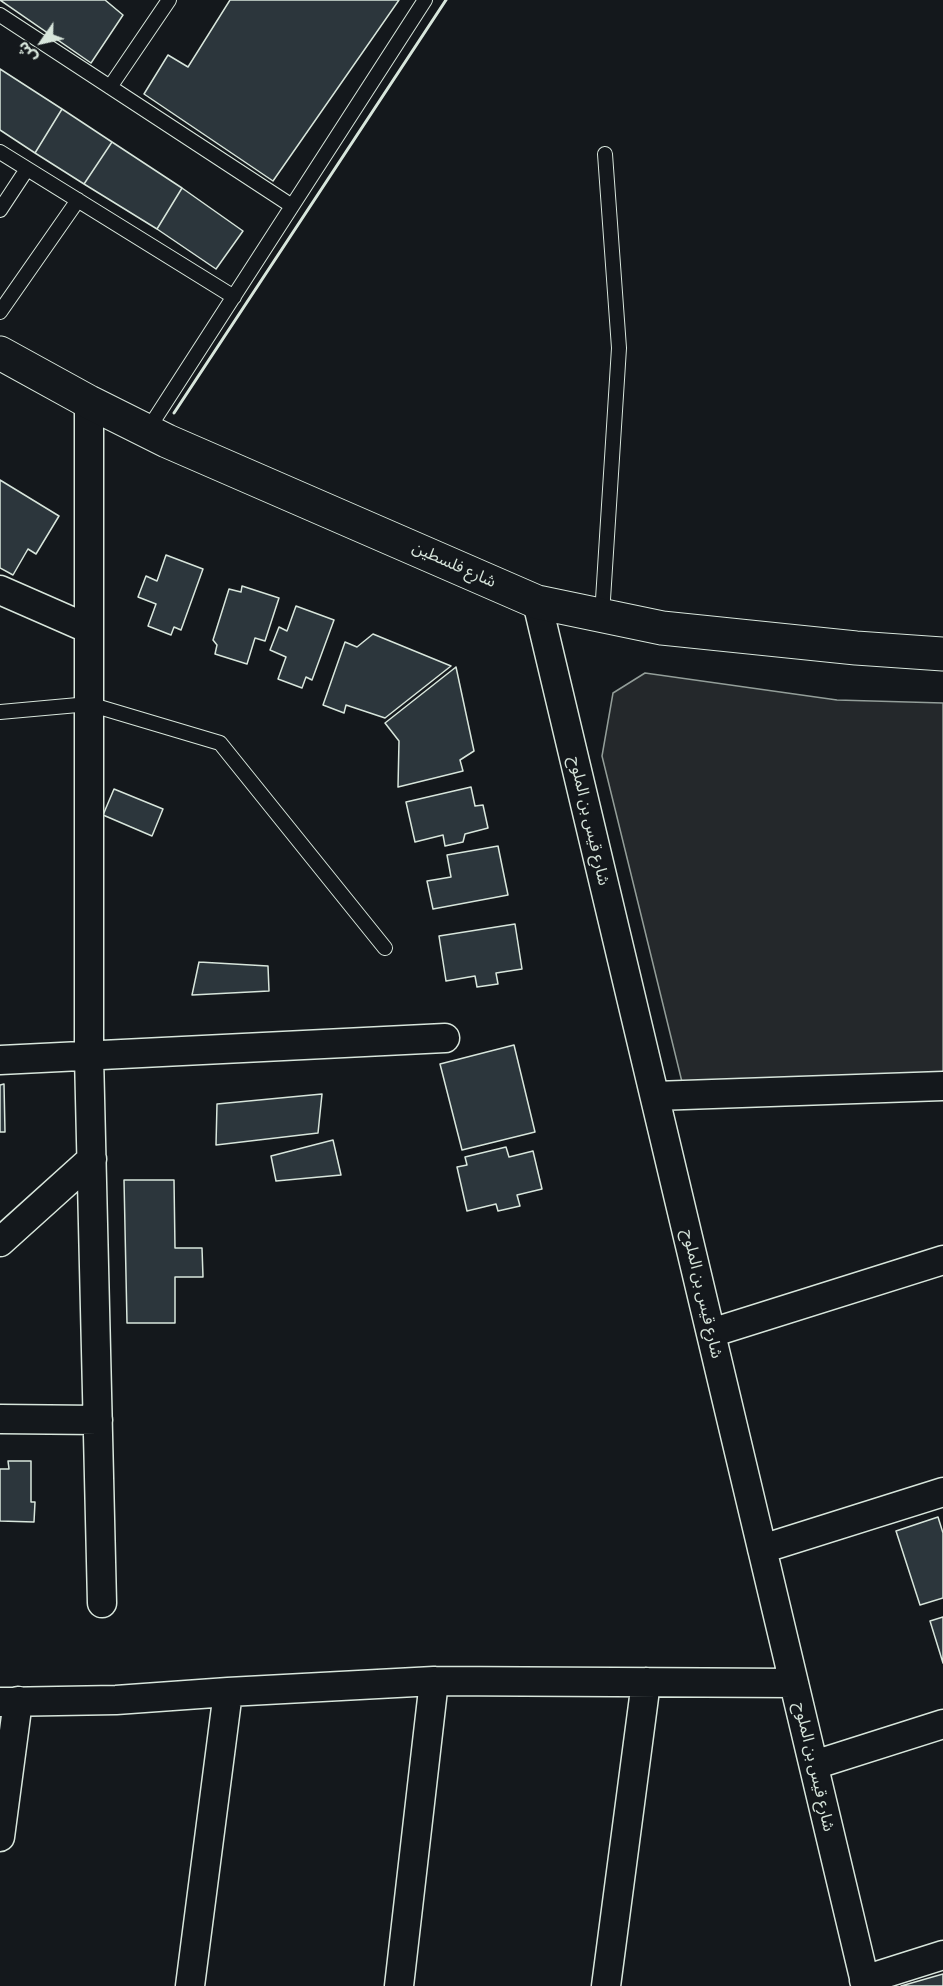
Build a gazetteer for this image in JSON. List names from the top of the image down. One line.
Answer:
{"streets":{"street":["شارع فلسطين","شارع قيس بن الملوح"]},"crossings":[["شارع فلسطين","شارع قيس بن الملوح"]],"north":"bottom left"}
